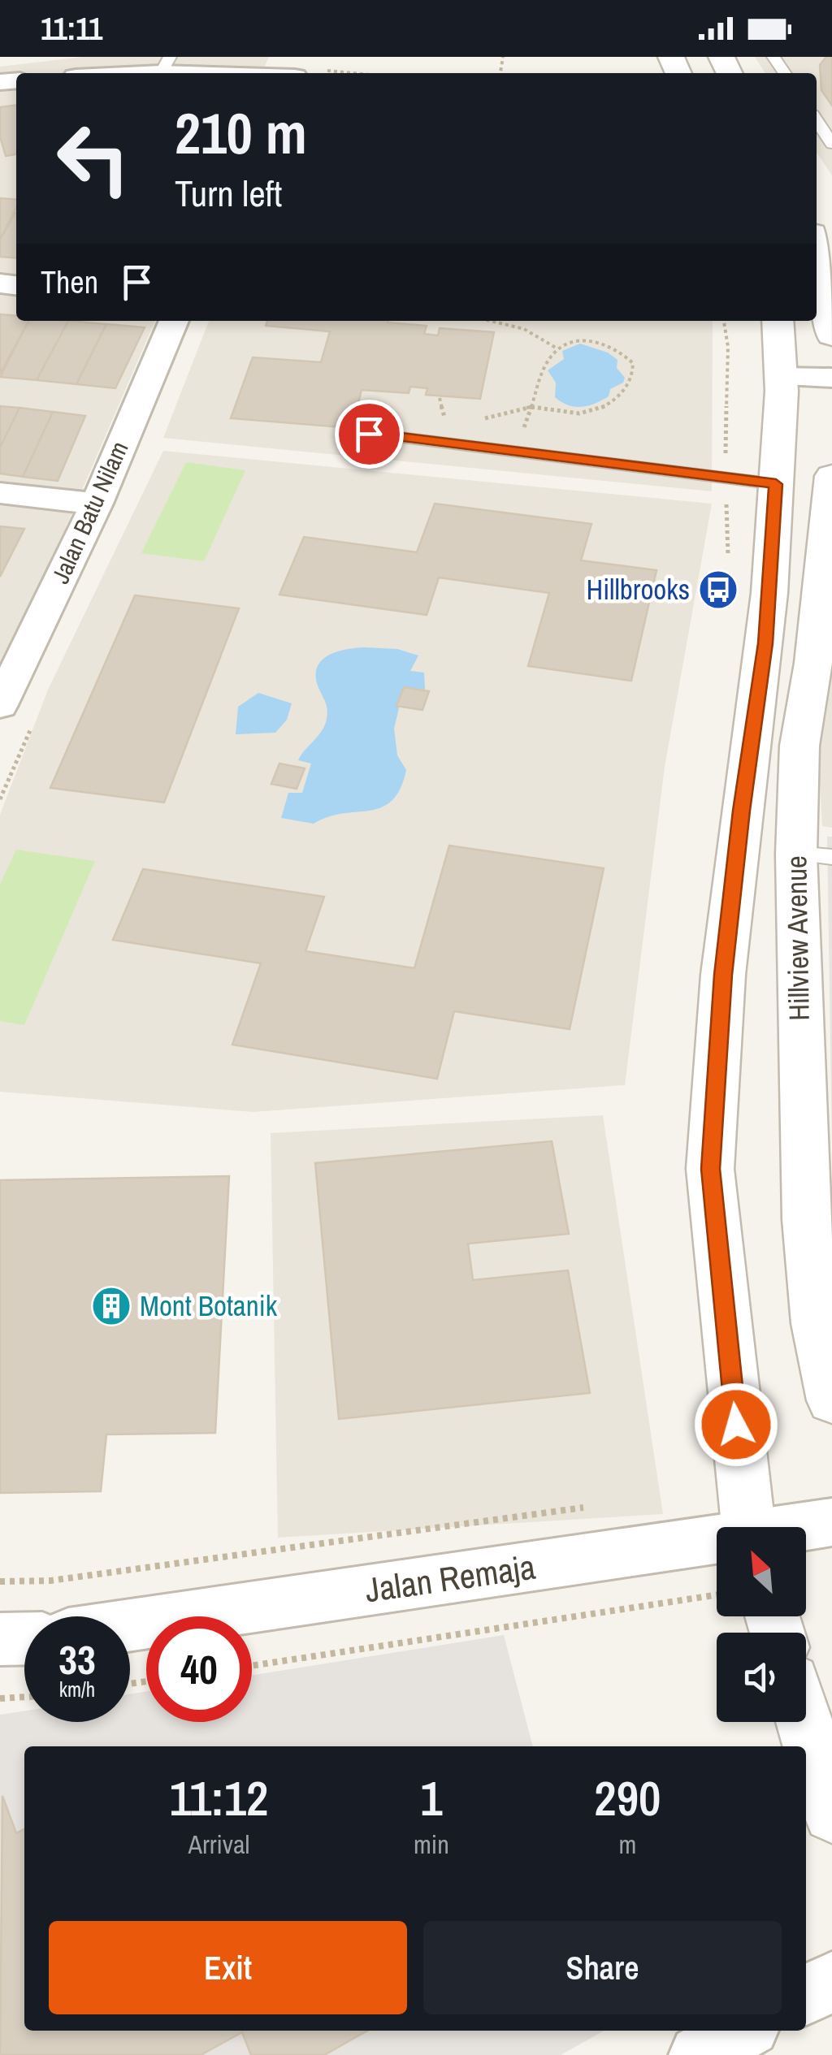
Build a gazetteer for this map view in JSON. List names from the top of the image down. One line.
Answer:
{"streets":{"street":["Jalan Batu Nilam","Hillview Avenue","Jalan Remaja"]},"places":{"bus stop":["Hillbrooks"],"building":["Mont Botanik"]},"north":"top left","page":{"status":"11:11","turn":["210 m","Turn left"],"then":"Then","speed":"33 km/h","limit":"40","eta":["11:12","Arrival","1","min","290","m"],"buttons":["Exit","Share"]}}
